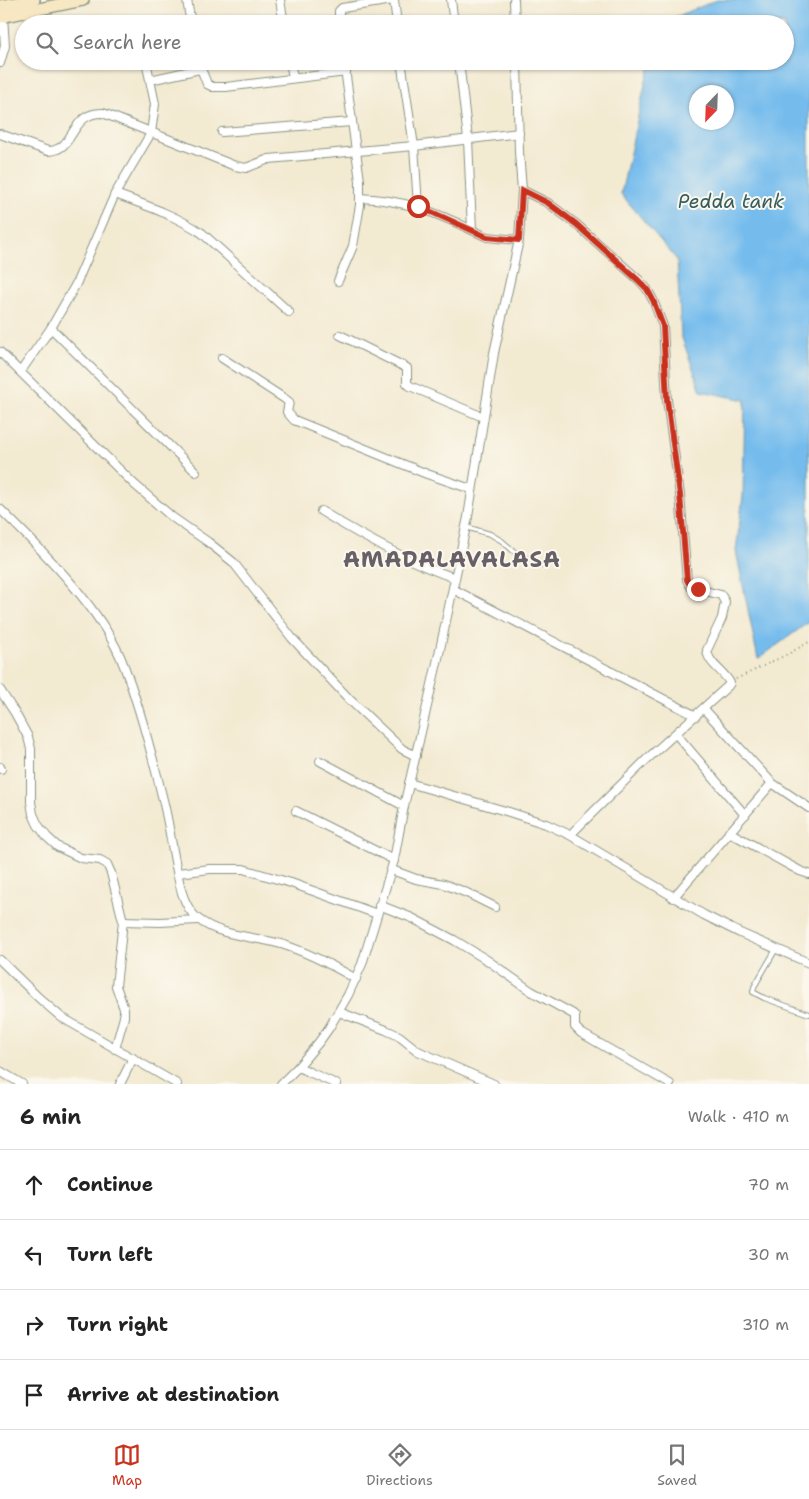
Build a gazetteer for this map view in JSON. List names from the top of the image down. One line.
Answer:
{"districts":["AMADALAVALASA"],"water":["Pedda tank"],"north":"bottom left","page":{"search":"Search here","heading":["6 min","Walk · 410 m"],"list":[["Continue","70 m"],["Turn left","30 m"],["Turn right","310 m"],"Arrive at destination"],"nav":["Map","Directions","Saved"]}}
